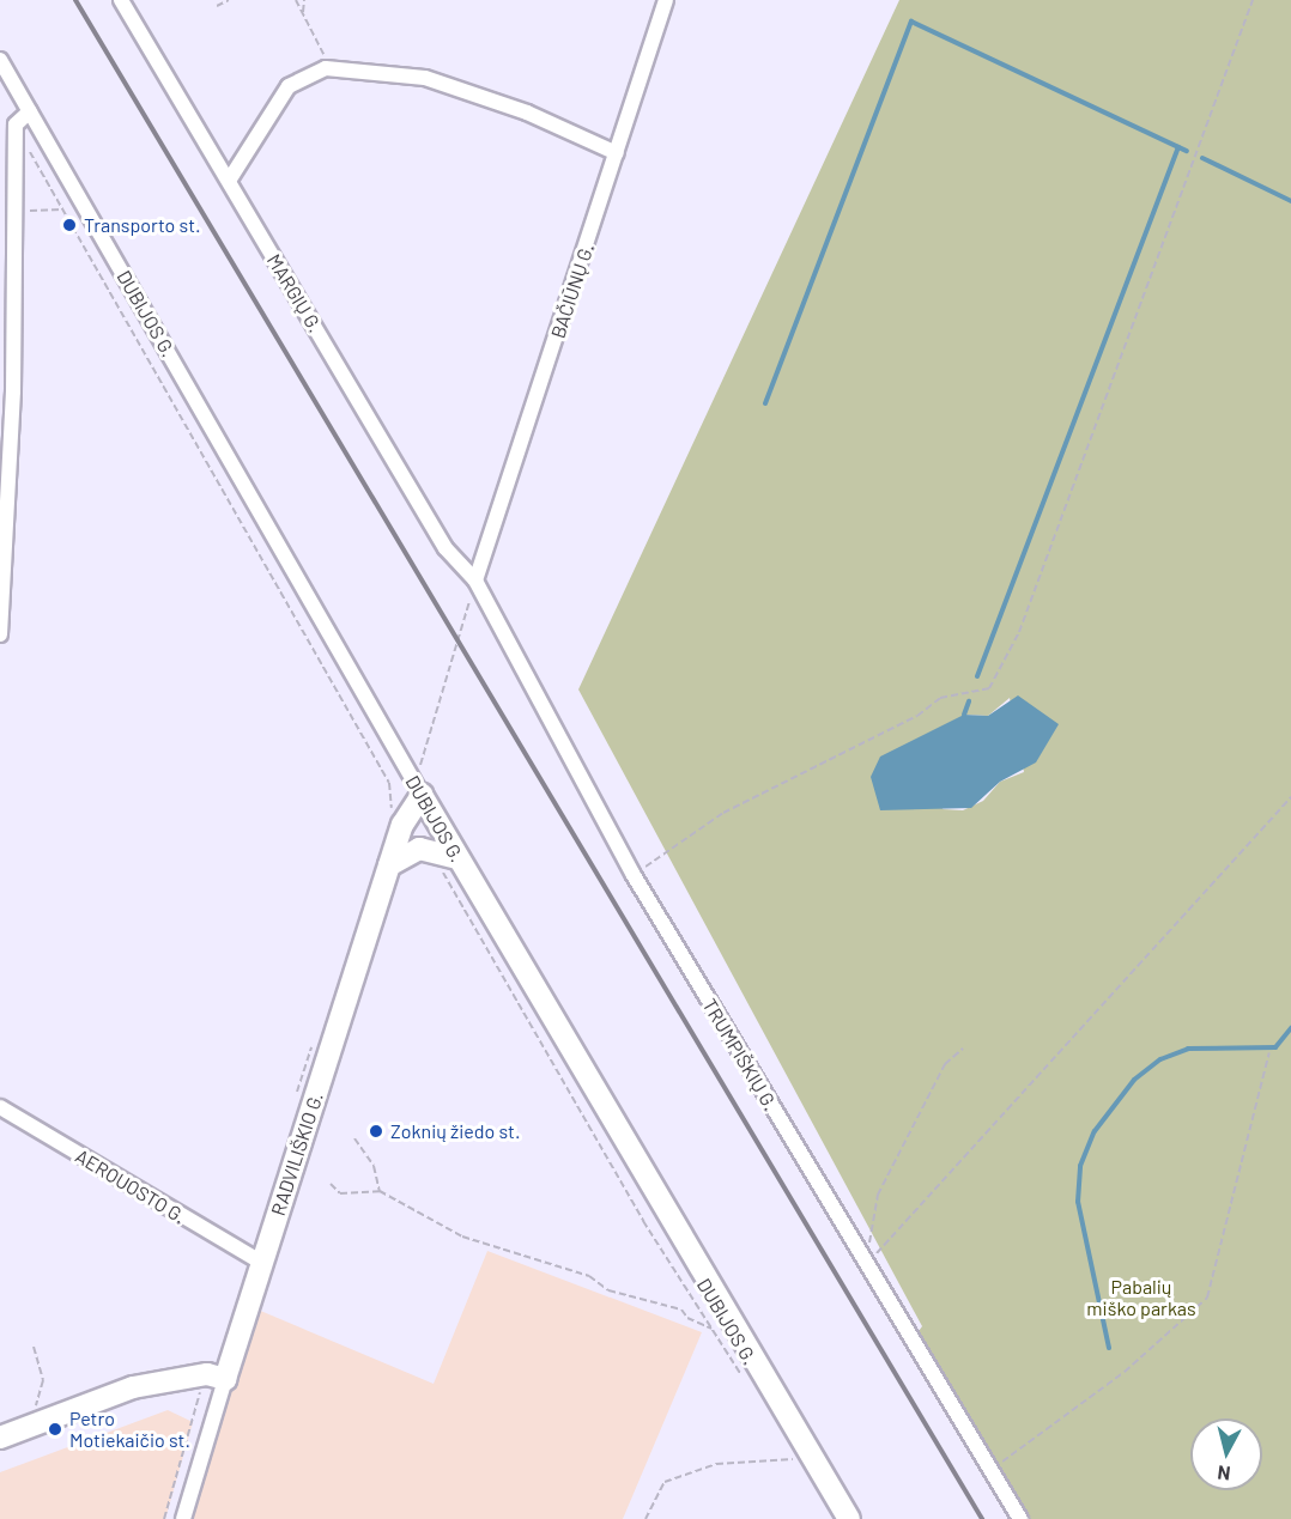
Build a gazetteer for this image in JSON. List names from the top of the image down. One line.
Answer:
{"streets":{"main road":["DUBIJOS G.","RADVILIŠKIO G."],"street":["BAČIŪNŲ G.","MARGIŲ G.","TRUMPIŠKIŲ G.","AEROUOSTO G."]},"crossings":[["BAČIŪNŲ G.","MARGIŲ G."],["BAČIŪNŲ G.","TRUMPIŠKIŲ G."],["MARGIŲ G.","TRUMPIŠKIŲ G."],["DUBIJOS G.","RADVILIŠKIO G."],["RADVILIŠKIO G.","AEROUOSTO G."]],"parks":["Pabalių miško parkas"],"places":["Transporto st.","Zoknių žiedo st.","Petro Motiekaičio st."],"north":"bottom"}
